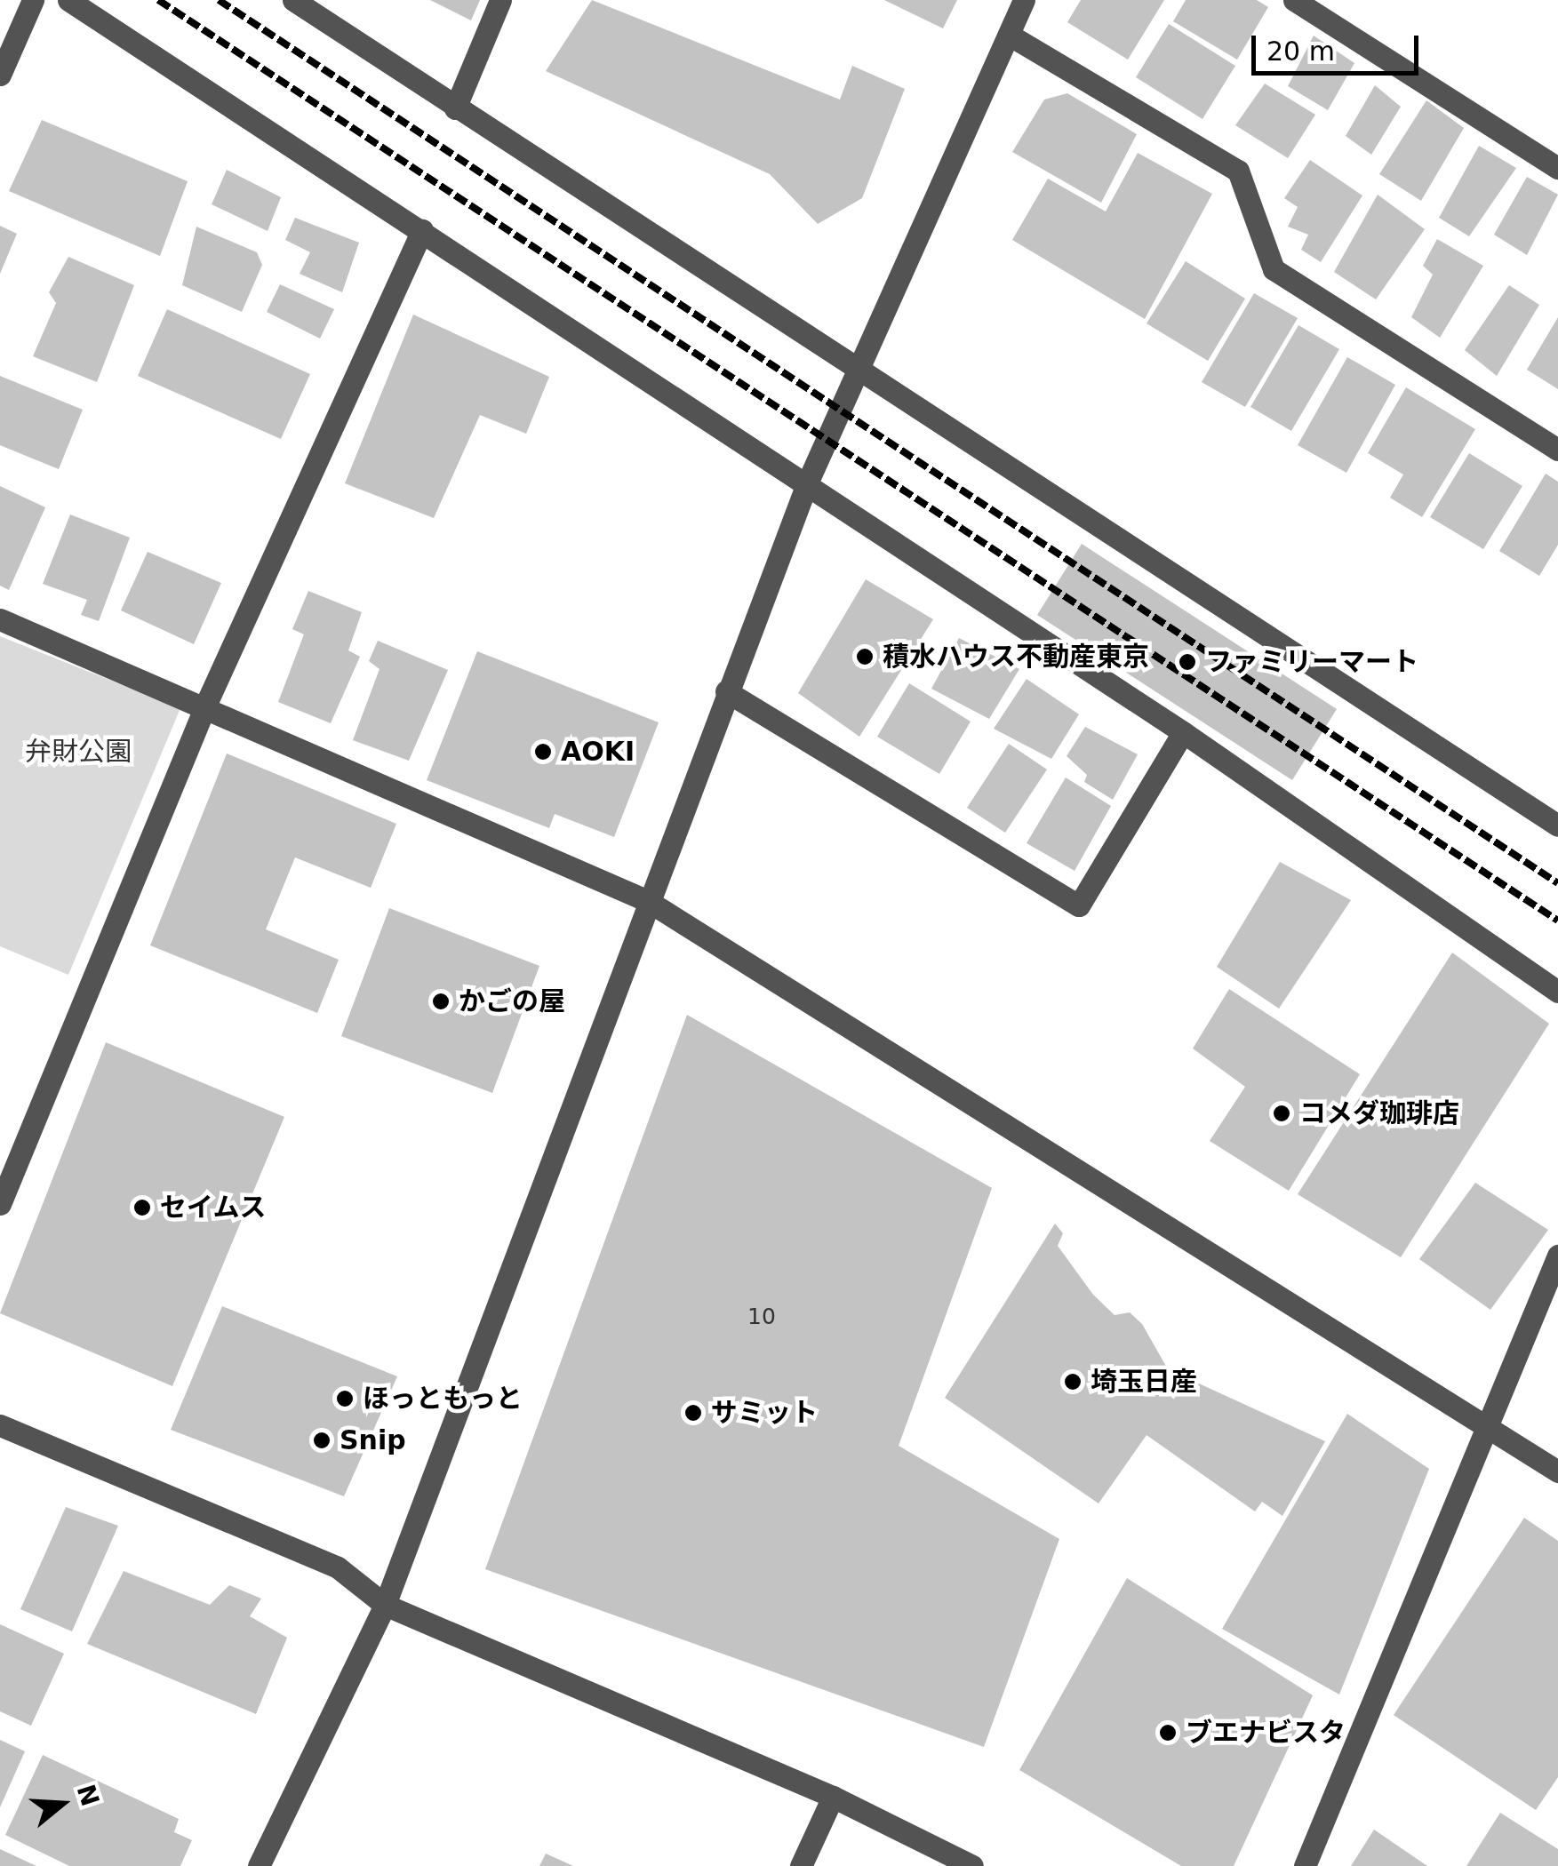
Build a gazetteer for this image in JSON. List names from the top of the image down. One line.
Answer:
{"parks":["弁財公園"],"places":["積水ハウス不動産東京","ファミリーマート","AOKI","かごの屋","コメダ珈琲店","セイムス","埼玉日産","ほっともっと","サミット","Snip","ブエナビスタ"],"house_numbers":["10"],"scale_bar":"20 m","north":"right"}
